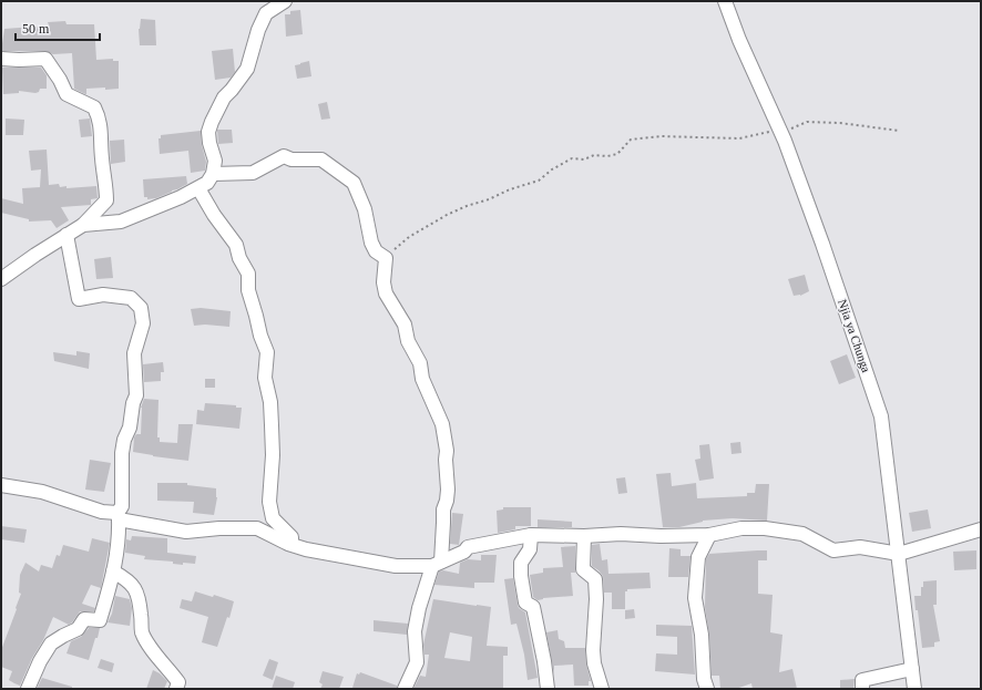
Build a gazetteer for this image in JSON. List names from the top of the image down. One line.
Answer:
{"streets":{"street":["Njia ya Chunga"]},"scale_bar":"50 m"}
